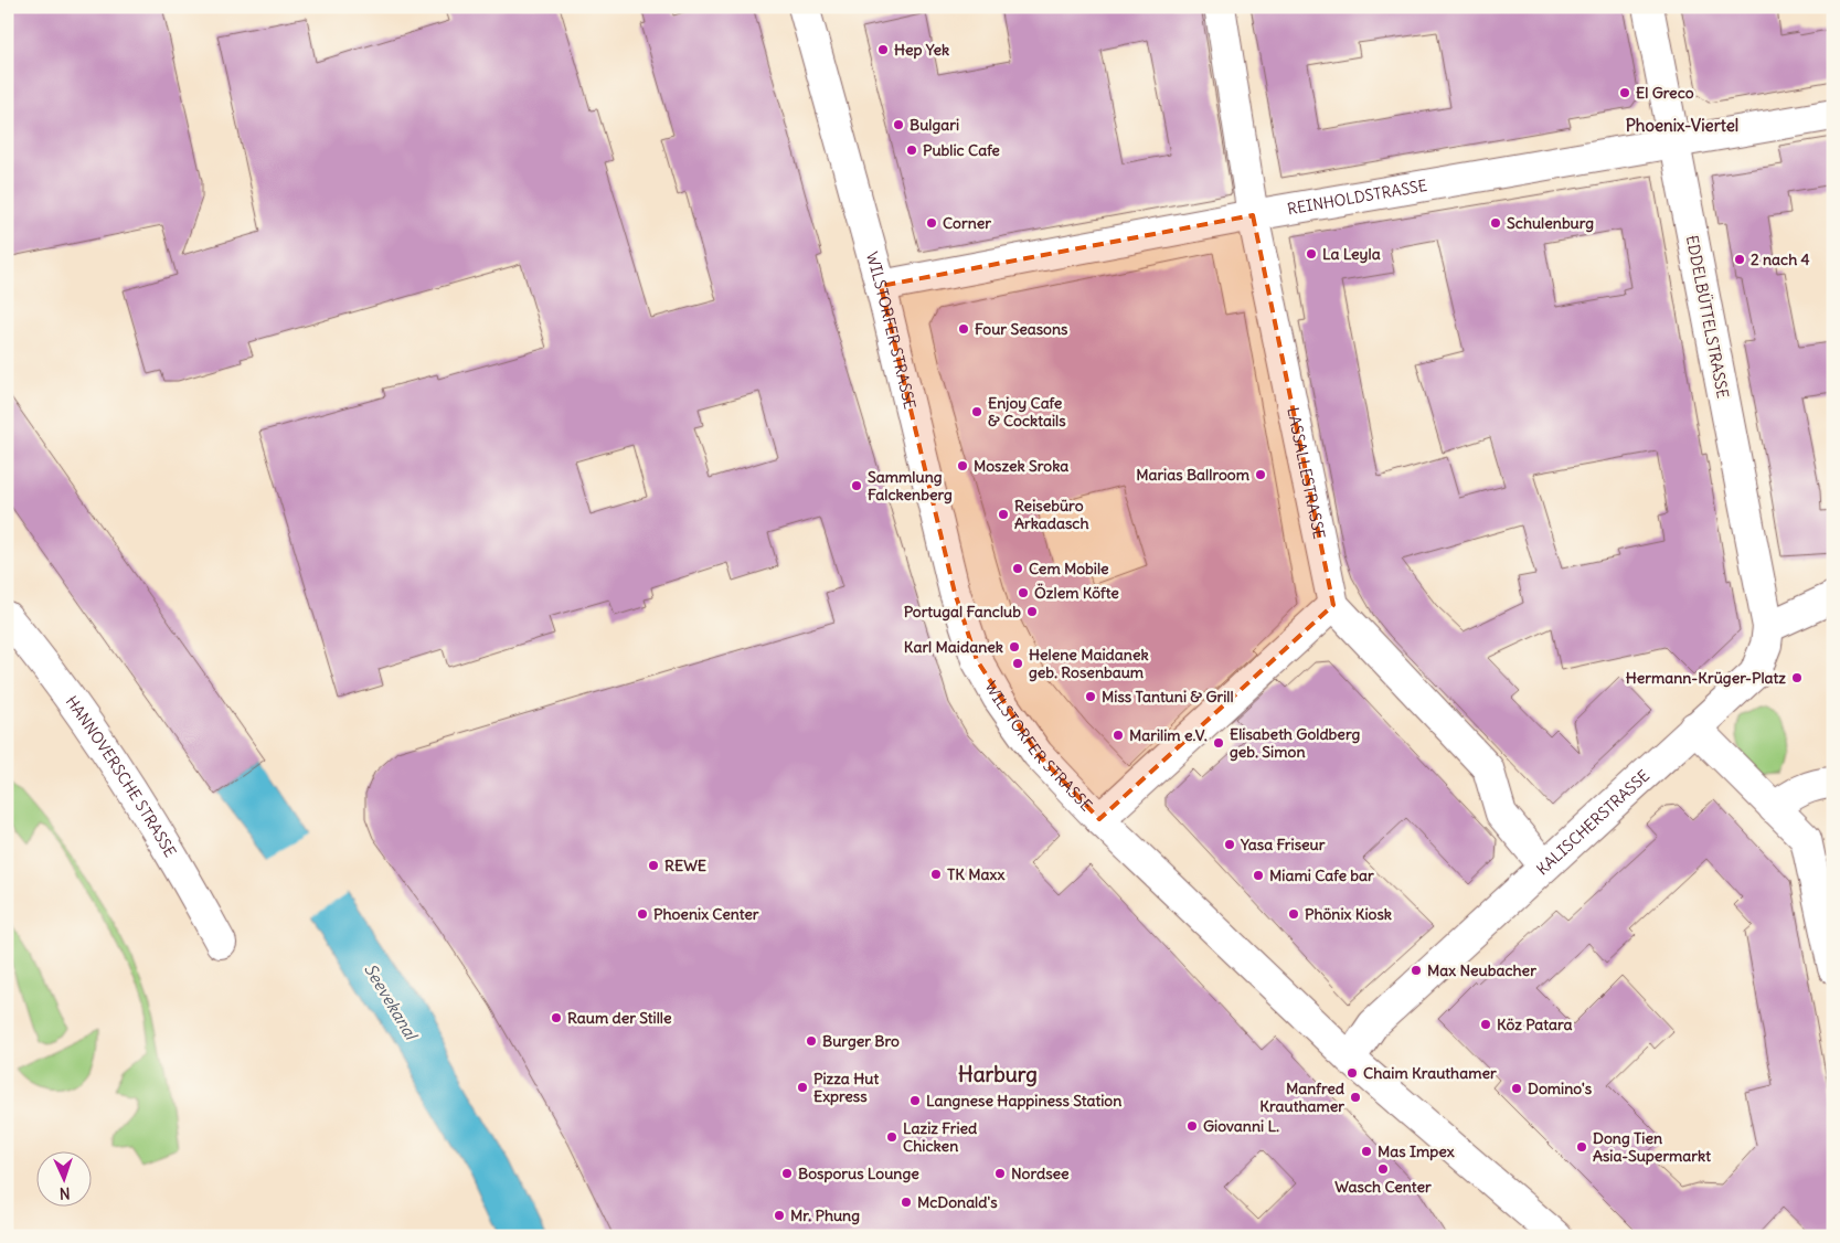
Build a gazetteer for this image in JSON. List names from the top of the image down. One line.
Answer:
{"streets":{"street":["REINHOLDSTRASSE","EDDELBÜTTELSTRASSE","WILSTORFER STRASSE","LASSALLESTRASSE","HANNOVERSCHE STRASSE","KALISCHERSTRASSE"]},"crossings":[["REINHOLDSTRASSE","EDDELBÜTTELSTRASSE"],["REINHOLDSTRASSE","WILSTORFER STRASSE"],["REINHOLDSTRASSE","LASSALLESTRASSE"],["EDDELBÜTTELSTRASSE","KALISCHERSTRASSE"],["WILSTORFER STRASSE","KALISCHERSTRASSE"]],"districts":["Phoenix-Viertel","Harburg"],"water":["Seevekanal"],"places":["Hep Yek","El Greco","Bulgari","Public Cafe","Corner","Schulenburg","La Leyla","2 nach 4","Four Seasons","Enjoy Cafe & Cocktails","Moszek Sroka","Marias Ballroom","Sammlung Falckenberg","Reisebüro Arkadasch","Cem Mobile","Özlem Köfte","Portugal Fanclub","Karl Maidanek","Helene Maidanek geb. Rosenbaum","Hermann-Krüger-Platz","Miss Tantuni & Grill","Marilim e.V.","Elisabeth Goldberg geb. Simon","Yasa Friseur","REWE","TK Maxx","Miami Cafe bar","Phoenix Center","Phönix Kiosk","Max Neubacher","Raum der Stille","Köz Patara","Burger Bro","Chaim Krauthamer","Pizza Hut Express","Domino's","Manfred Krauthamer","Langnese Happiness Station","Giovanni L.","Laziz Fried Chicken","Dong Tien Asia-Supermarkt","Mas Impex","Wasch Center","Bosporus Lounge","Nordsee","McDonald's","Mr. Phung"],"north":"bottom"}
